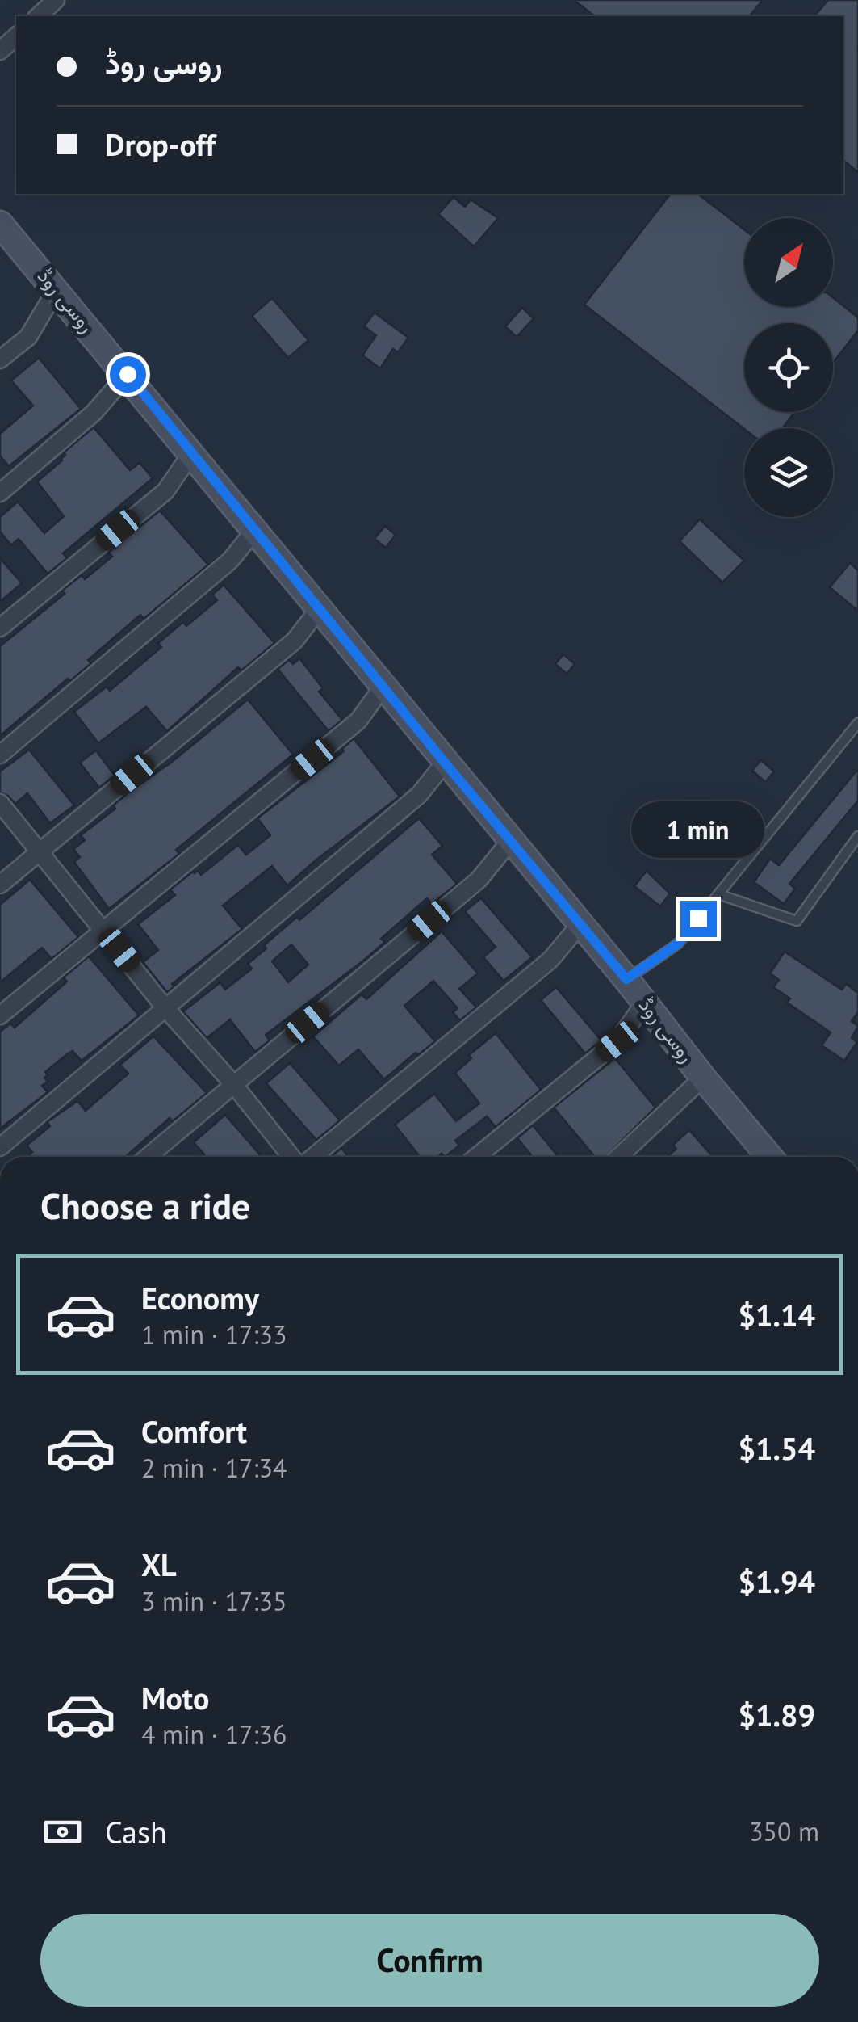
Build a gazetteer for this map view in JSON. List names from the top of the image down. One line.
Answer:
{"streets":{"main road":["روسی روڈ"]},"north":"top right","page":{"banner":["روسی روڈ","Drop-off"],"bubble":"1 min","heading":"Choose a ride","list":[{"name":"Economy","note":"1 min · 17:33","value":"$1.14"},{"name":"Comfort","note":"2 min · 17:34","value":"$1.54"},{"name":"XL","note":"3 min · 17:35","value":"$1.94"},{"name":"Moto","note":"4 min · 17:36","value":"$1.89"}],"pay":["Cash","350 m"],"buttons":"Confirm"}}
